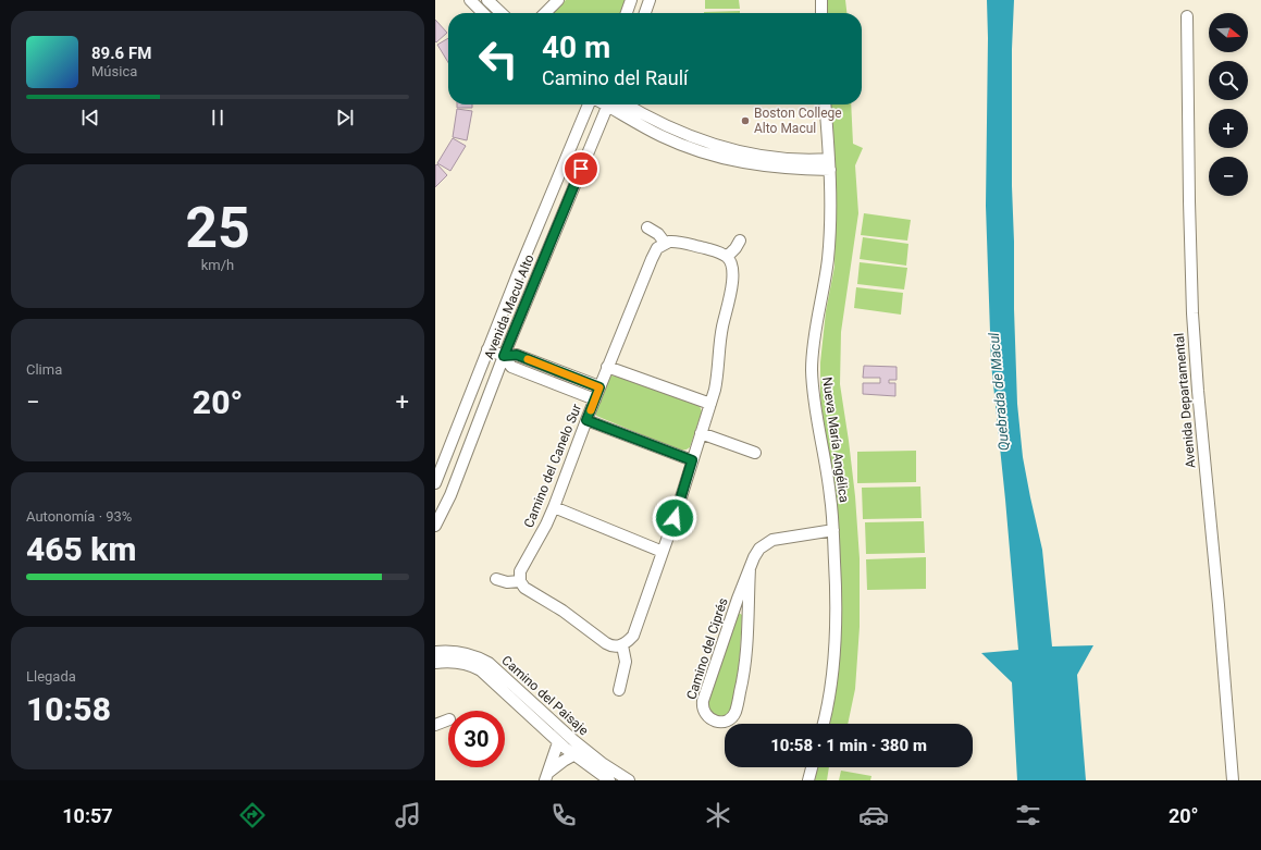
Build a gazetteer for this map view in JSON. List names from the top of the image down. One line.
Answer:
{"streets":{"street":["Avenida Macul Alto","Avenida Departamental","Nueva María Angélica","Camino del Canelo Sur","Camino del Ciprés","Camino del Paisaje"]},"crossings":[["Nueva María Angélica","Camino del Ciprés"]],"water":["Quebrada de Macul"],"places":["Boston College Alto Macul"],"north":"right","page":{"map_buttons":["+","−"],"turn":["40 m","Camino del Raulí"],"song":["89.6 FM","Música"],"tile":[["25","km/h"],"Clima",["Autonomía · 93%","465 km"],["Llegada","10:58"]],"heat":["−","20°","+"],"limit":"30","trip":"10:58 · 1 min · 380 m","tabs":["10:57","20°"]}}
